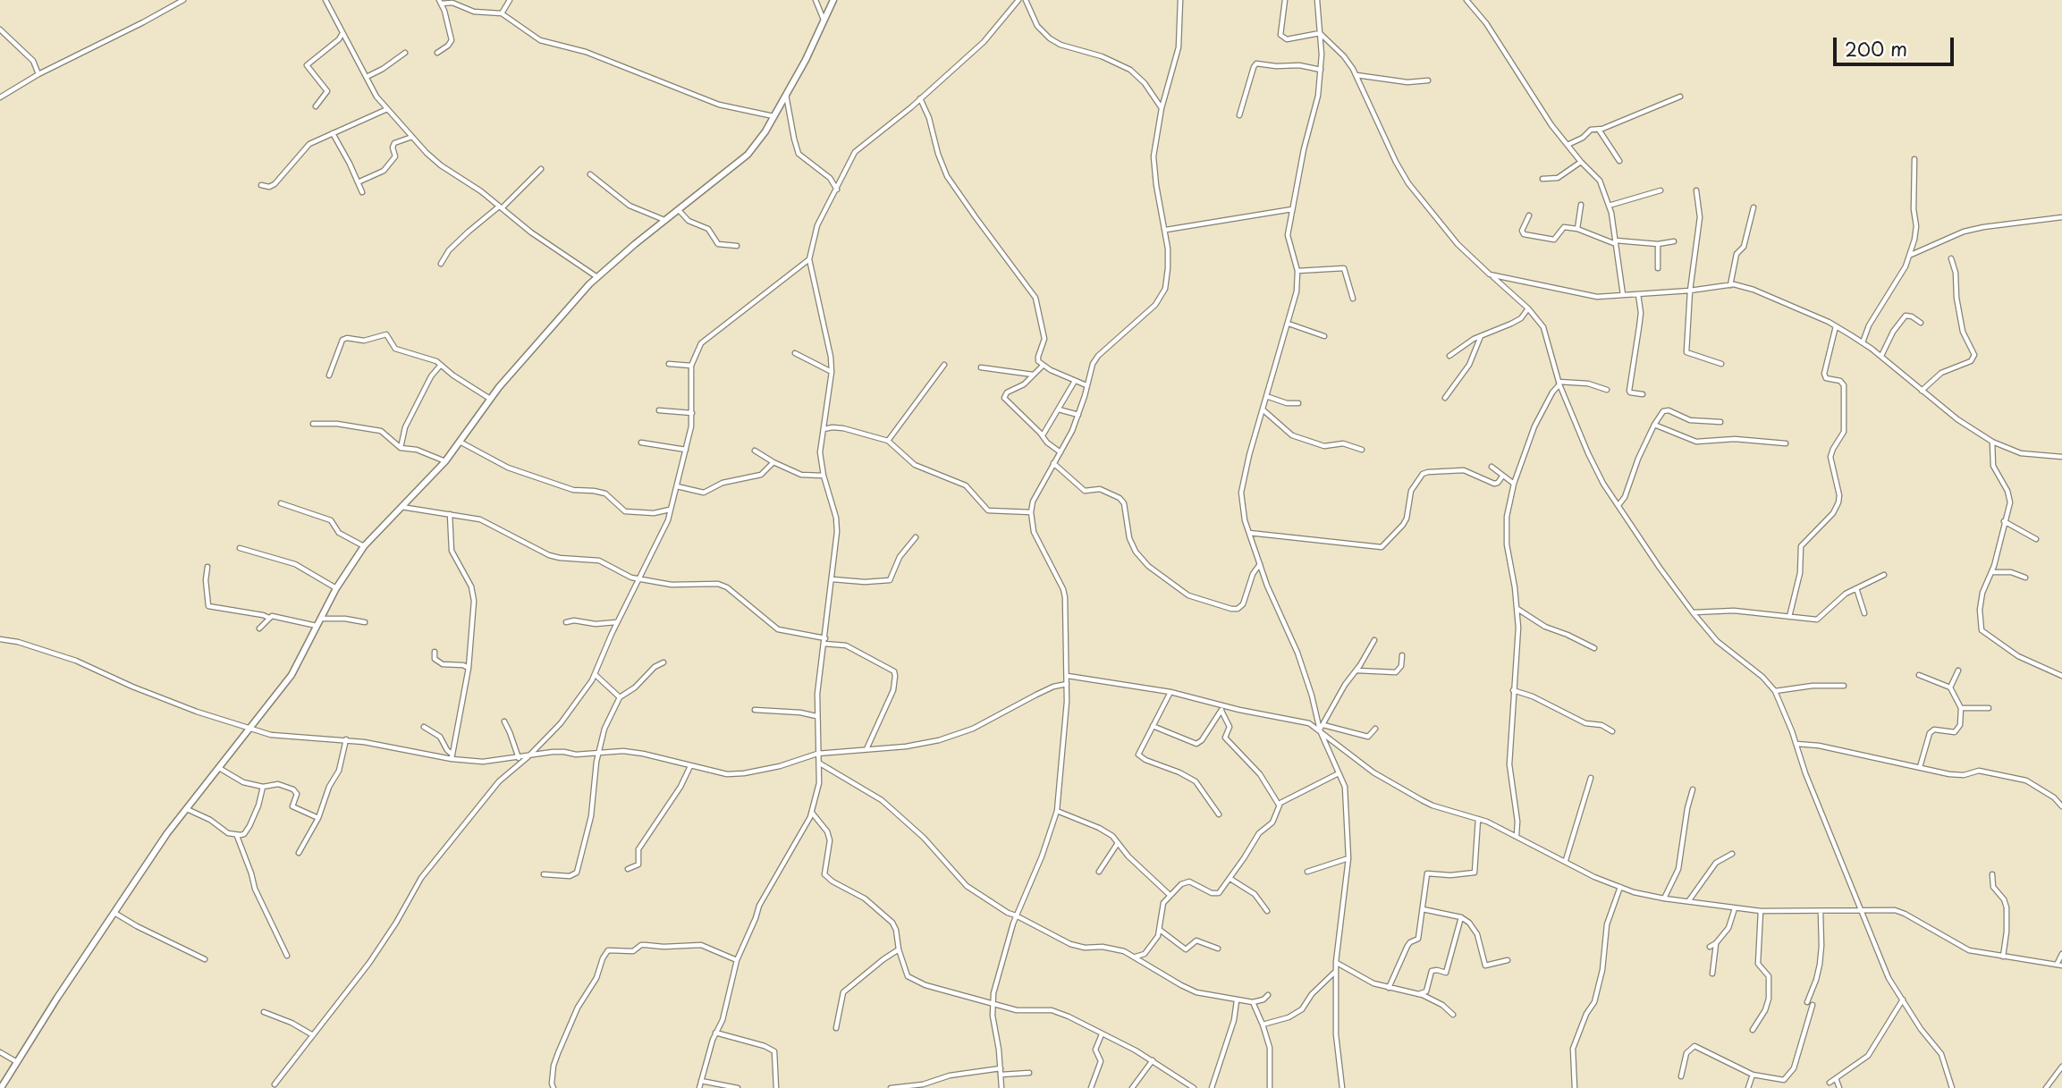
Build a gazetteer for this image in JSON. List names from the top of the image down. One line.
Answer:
{"scale_bar":"200 m"}
